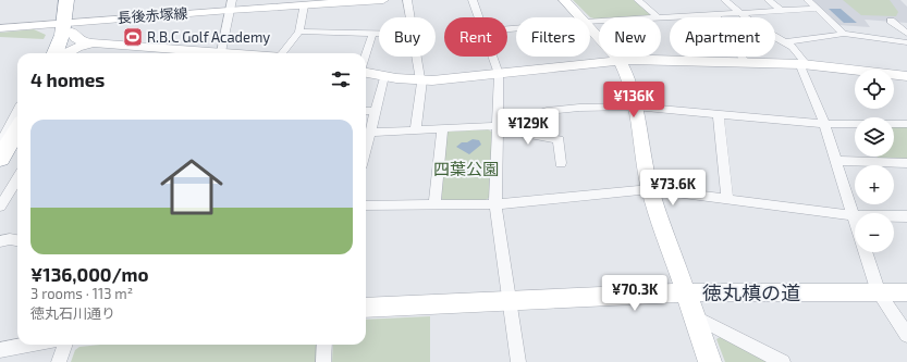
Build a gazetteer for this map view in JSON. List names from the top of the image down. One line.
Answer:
{"streets":{"street":["長後赤塚線","徳丸槙の道"]},"parks":["四葉公園"],"places":{"sports":["R.B.C Golf Academy"]},"page":{"chip":["Buy","Rent","Filters","New","Apartment"],"heading":"4 homes","map_buttons":["+","−"],"price":["¥136K","¥129K","¥73.6K","¥70.3K"],"list":[{"name":"¥136,000/mo","note":"3 rooms · 113 m² · 徳丸石川通り"}]}}
